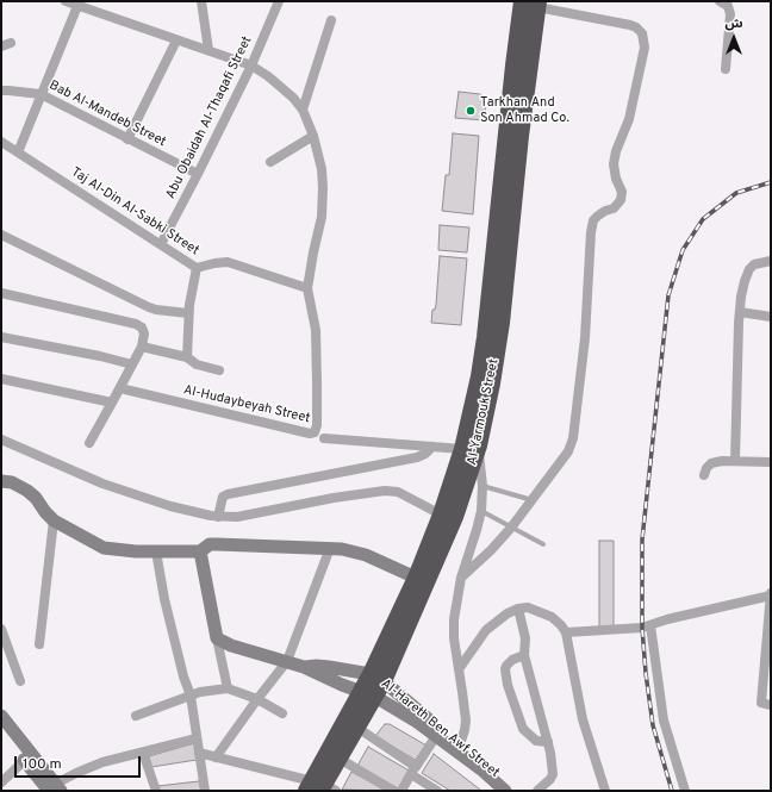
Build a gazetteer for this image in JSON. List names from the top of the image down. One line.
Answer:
{"streets":{"highway":["Al-Yarmouk Street"],"street":["Bab Al-Mandeb Street","Abu Obaidah Al-Thaqafi Street","Taj Al-Din Al-Sabki Street","Al-Hudaybeyah Street","Al-Hareth Ben Awf Street"]},"crossings":[["Bab Al-Mandeb Street","Abu Obaidah Al-Thaqafi Street"],["Abu Obaidah Al-Thaqafi Street","Taj Al-Din Al-Sabki Street"],["Abu Obaidah Al-Thaqafi Street","Al-Hudaybeyah Street"],["Al-Yarmouk Street","Al-Hareth Ben Awf Street"]],"places":["Tarkhan And Son Ahmad Co."],"scale_bar":"100 m","north":"top"}
